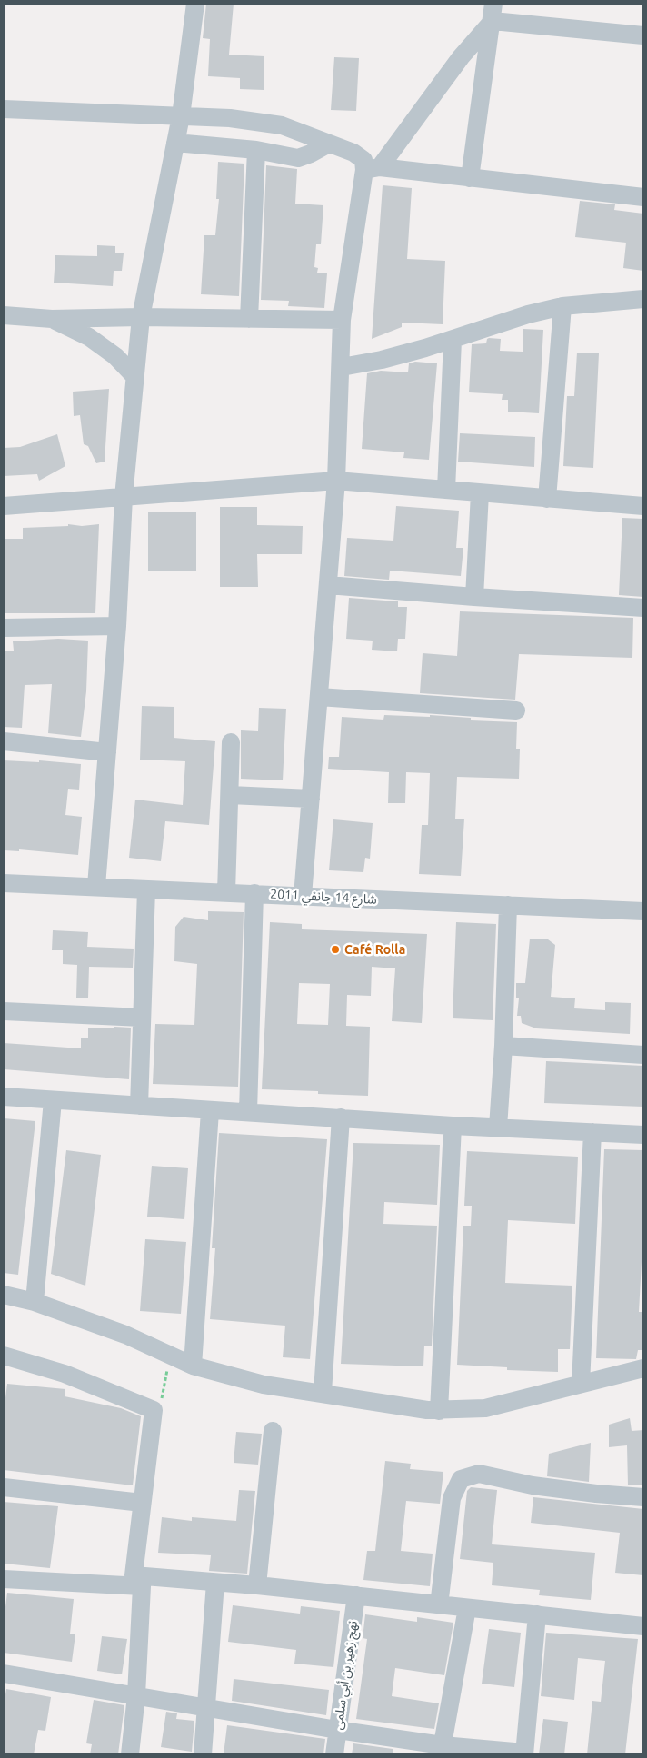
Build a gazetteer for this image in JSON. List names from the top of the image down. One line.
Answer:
{"streets":{"street":["شارع 14 جانفي 2011","نهج زهير بن أبي سلمى"]},"places":["Café Rolla"]}
